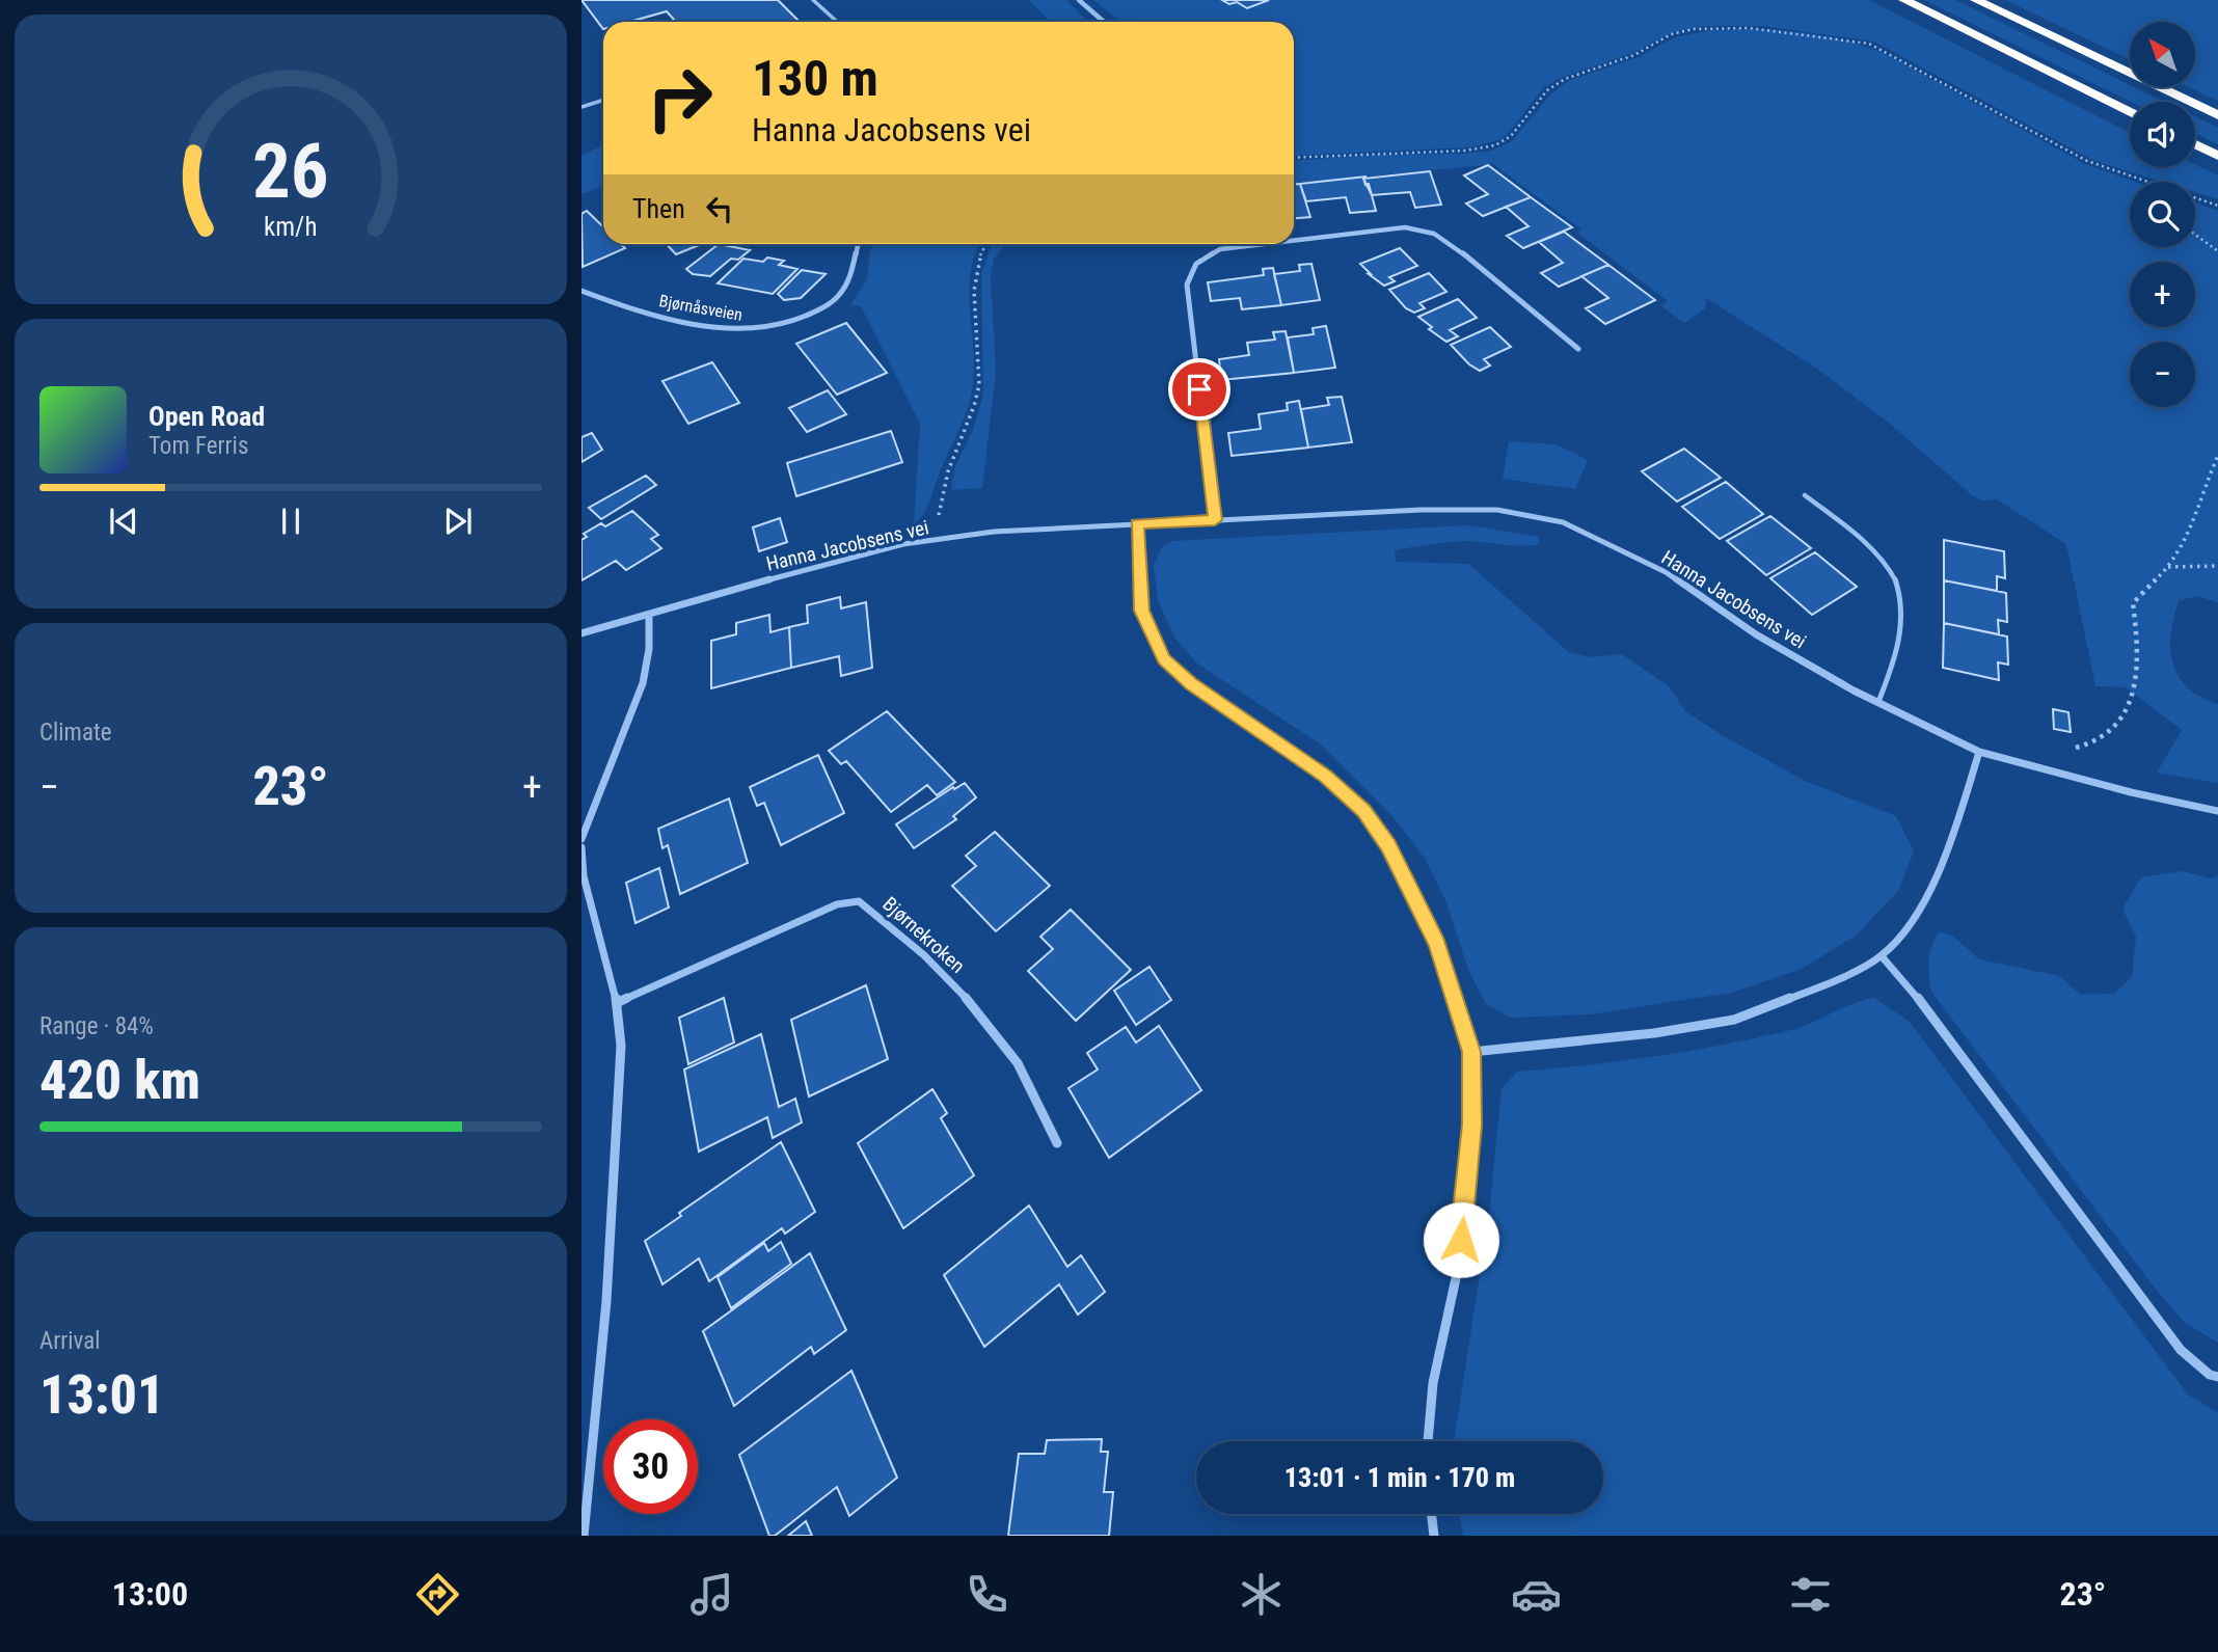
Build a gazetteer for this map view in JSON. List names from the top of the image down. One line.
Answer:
{"streets":{"street":["Bjørnåsveien","Hanna Jacobsens vei","Bjørnekroken"]},"north":"top left","page":{"map_buttons":["+","−"],"turn":["130 m","Hanna Jacobsens vei"],"then":"Then","song":["Open Road","Tom Ferris"],"tile":["Climate",["Range · 84%","420 km"],["Arrival","13:01"]],"heat":["−","23°","+"],"limit":"30","trip":"13:01 · 1 min · 170 m","tabs":["13:00","23°"],"gauge":["26","km/h"]}}
